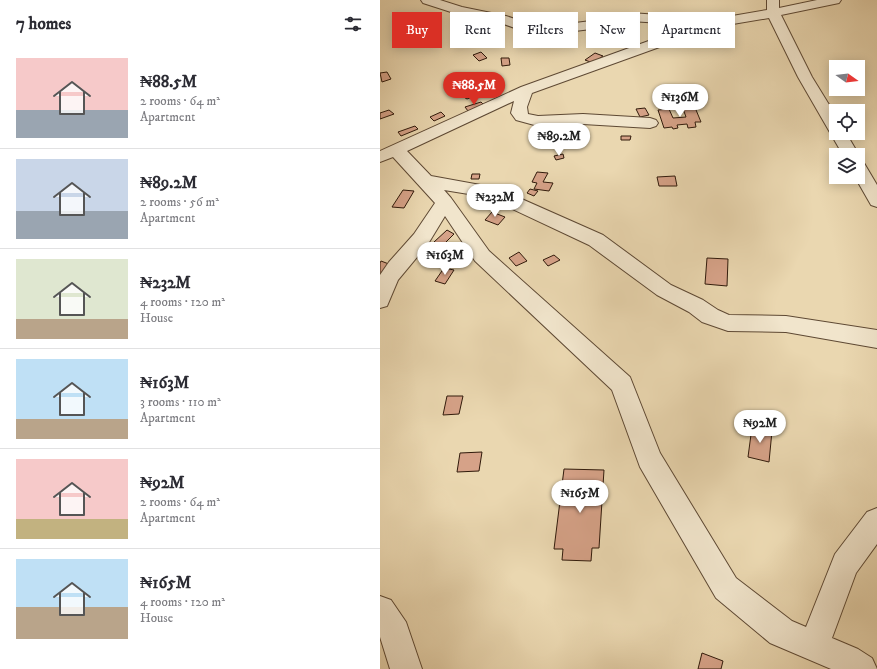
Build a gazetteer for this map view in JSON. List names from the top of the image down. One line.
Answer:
{"north":"right","page":{"heading":"7 homes","chip":["Buy","Rent","Filters","New","Apartment"],"list":[{"name":"₦88.5M","note":"2 rooms · 64 m² · Apartment"},{"name":"₦89.2M","note":"2 rooms · 56 m² · Apartment"},{"name":"₦232M","note":"4 rooms · 120 m² · House"},{"name":"₦163M","note":"3 rooms · 110 m² · Apartment"},{"name":"₦92M","note":"2 rooms · 64 m² · Apartment"},{"name":"₦165M","note":"4 rooms · 120 m² · House"}],"price":["₦88.5M","₦136M","₦89.2M","₦232M","₦163M","₦92M","₦165M"]}}
